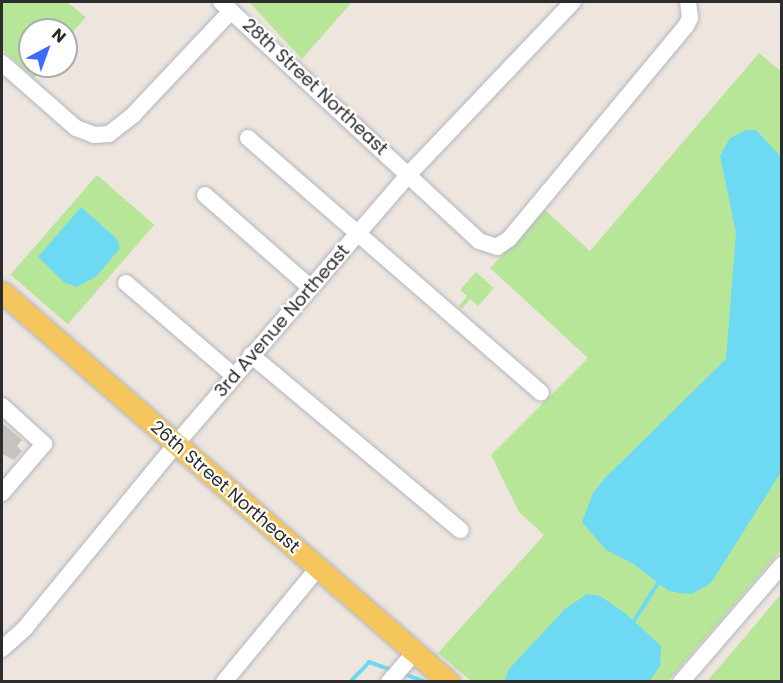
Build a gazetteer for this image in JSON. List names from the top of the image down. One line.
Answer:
{"streets":{"main road":["26th Street Northeast"],"street":["28th Street Northeast","3rd Avenue Northeast"]},"crossings":[["28th Street Northeast","3rd Avenue Northeast"],["3rd Avenue Northeast","26th Street Northeast"]],"north":"top right"}
